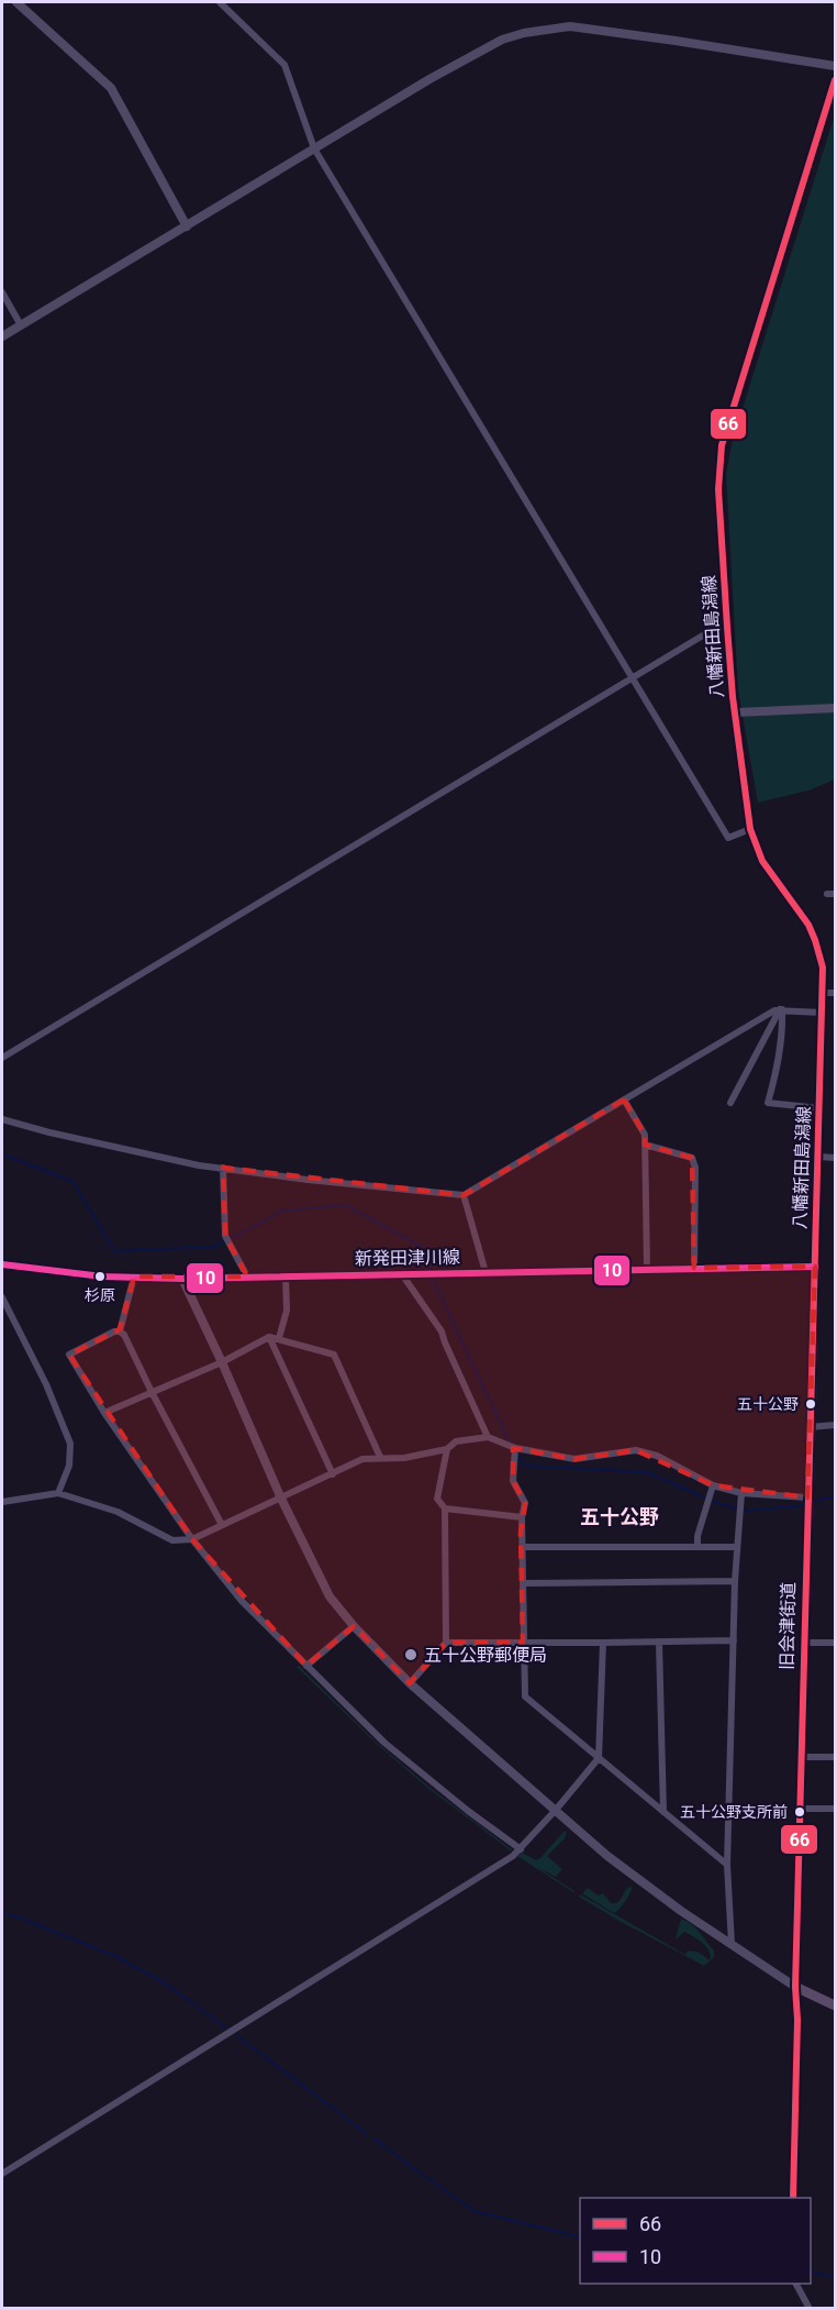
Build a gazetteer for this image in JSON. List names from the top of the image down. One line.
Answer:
{"streets":{"main road":["八幡新田島潟線","新発田津川線","旧会津街道"]},"crossings":[["八幡新田島潟線","新発田津川線"],["八幡新田島潟線","旧会津街道"],["新発田津川線","旧会津街道"]],"districts":["五十公野"],"places":["杉原","五十公野","五十公野郵便局","五十公野支所前"],"lines":["transit line 66","transit line 10"],"legend":["66","10"]}
